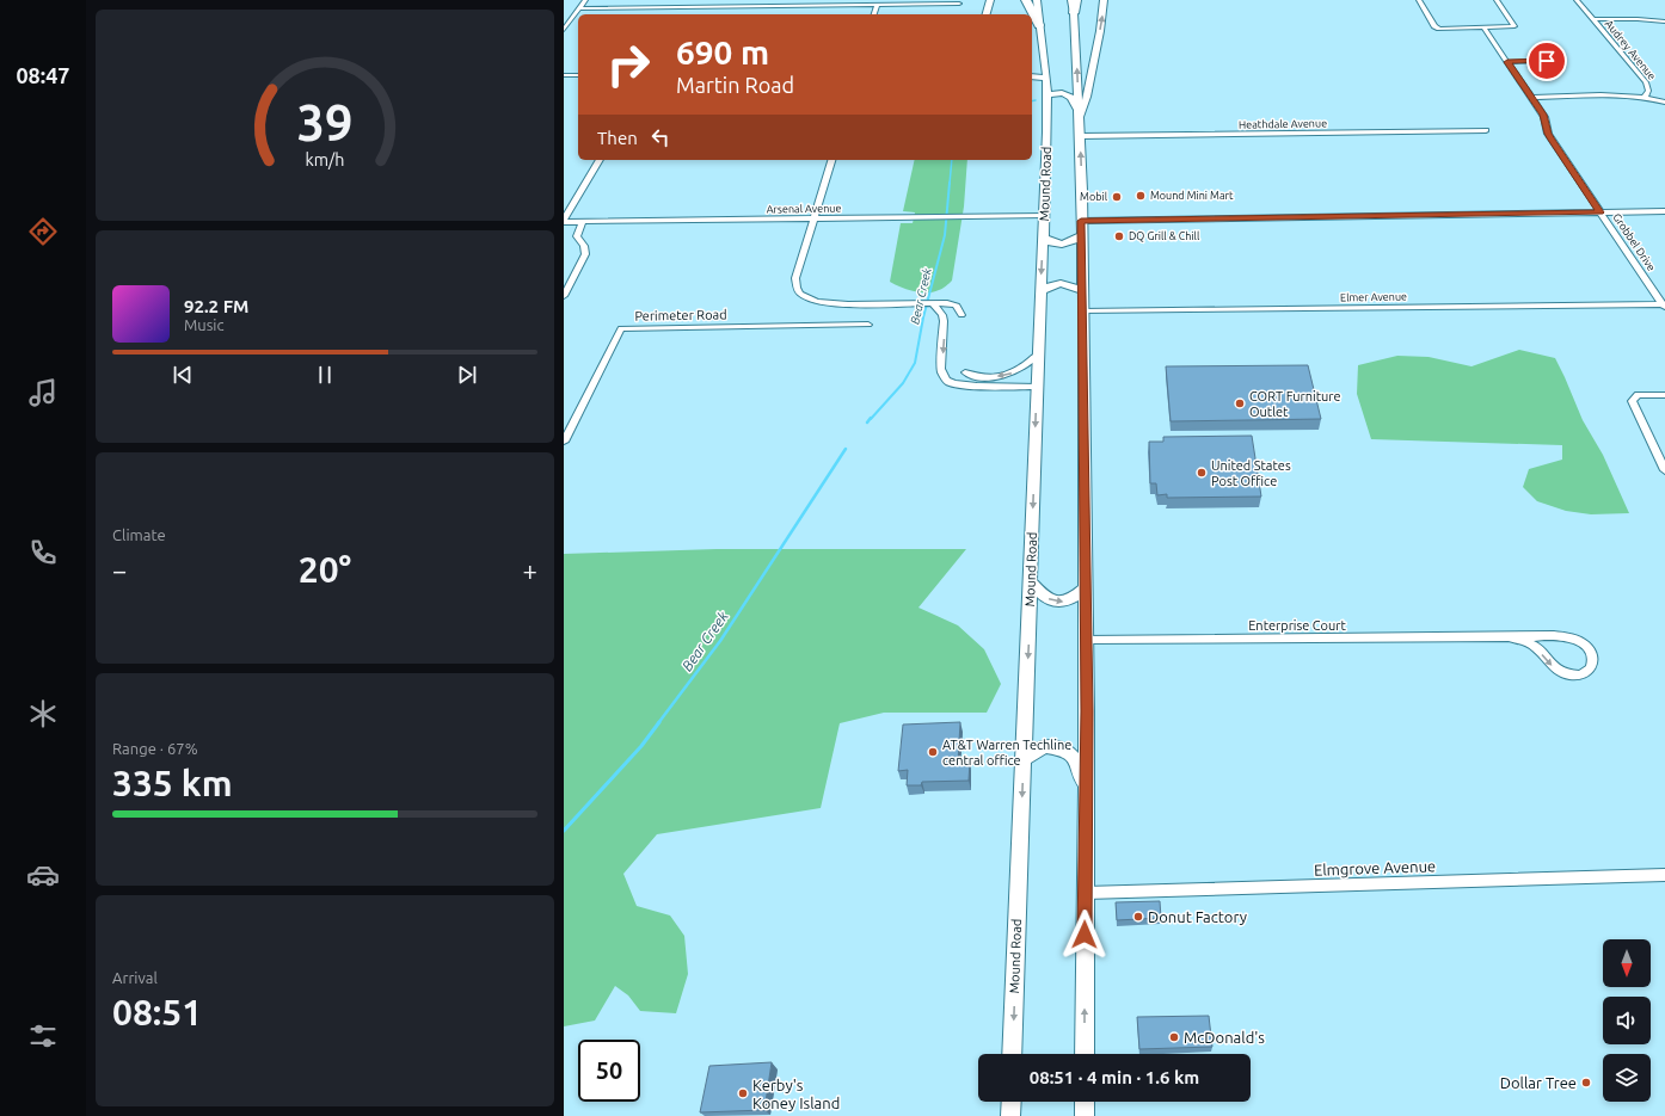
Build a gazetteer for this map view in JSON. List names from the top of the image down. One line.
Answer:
{"streets":{"main road":["Mound Road"],"street":["Audrey Avenue","Heathdale Avenue","Arsenal Avenue","Grobbel Drive","Elmer Avenue","Perimeter Road","Enterprise Court","Elmgrove Avenue"]},"crossings":[["Mound Road","Arsenal Avenue"],["Grobbel Drive","Elmer Avenue"]],"water":["Bear Creek"],"places":["Mound Mini Mart","Mobil","DQ Grill & Chill","CORT Furniture Outlet","United States Post Office","AT&T Warren Techline central office","Donut Factory","McDonald's","Dollar Tree","Kerby's Koney Island"],"north":"bottom","page":{"tabs":"08:47","turn":["690 m","Martin Road"],"then":"Then","song":["92.2 FM","Music"],"tile":["Climate",["Range · 67%","335 km"],["Arrival","08:51"]],"heat":["−","20°","+"],"limit":"50","trip":"08:51 · 4 min · 1.6 km","gauge":["39","km/h"]}}
